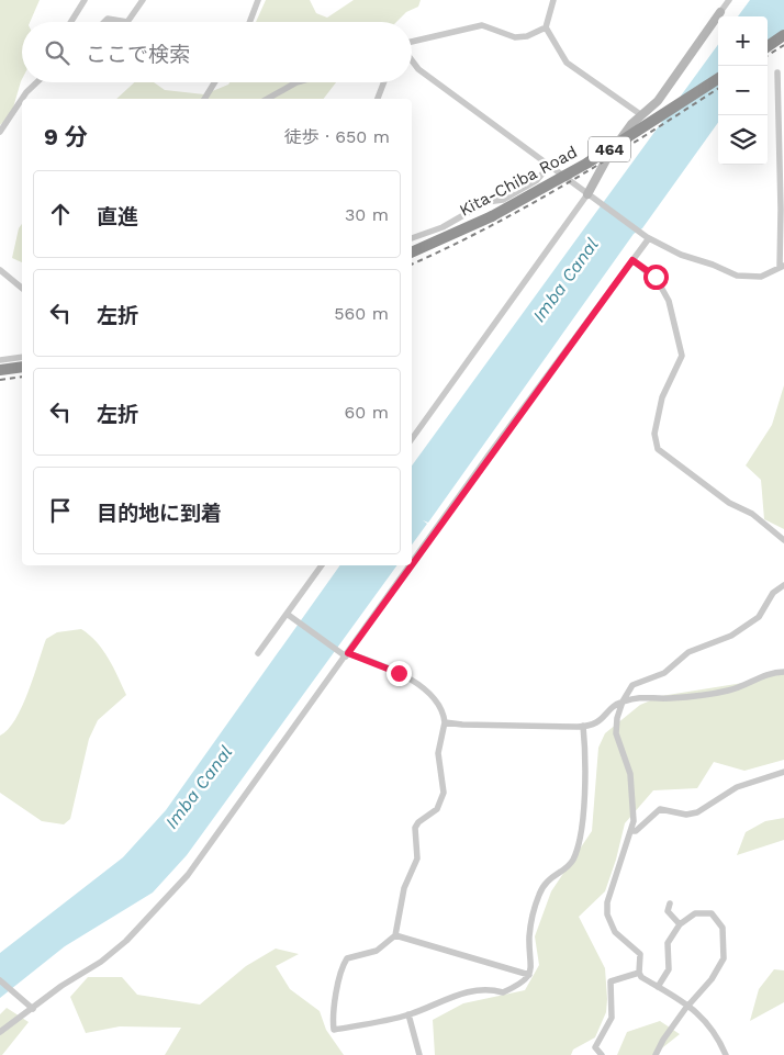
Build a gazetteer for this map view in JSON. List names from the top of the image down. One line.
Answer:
{"streets":{"highway":["464","Kita-Chiba Road"]},"water":["Imba Canal"],"page":{"map_buttons":["+","−"],"search":"ここで検索","heading":["9 分","徒歩 · 650 m"],"list":[["直進","30 m"],["左折","560 m"],["左折","60 m"],"目的地に到着"]}}
